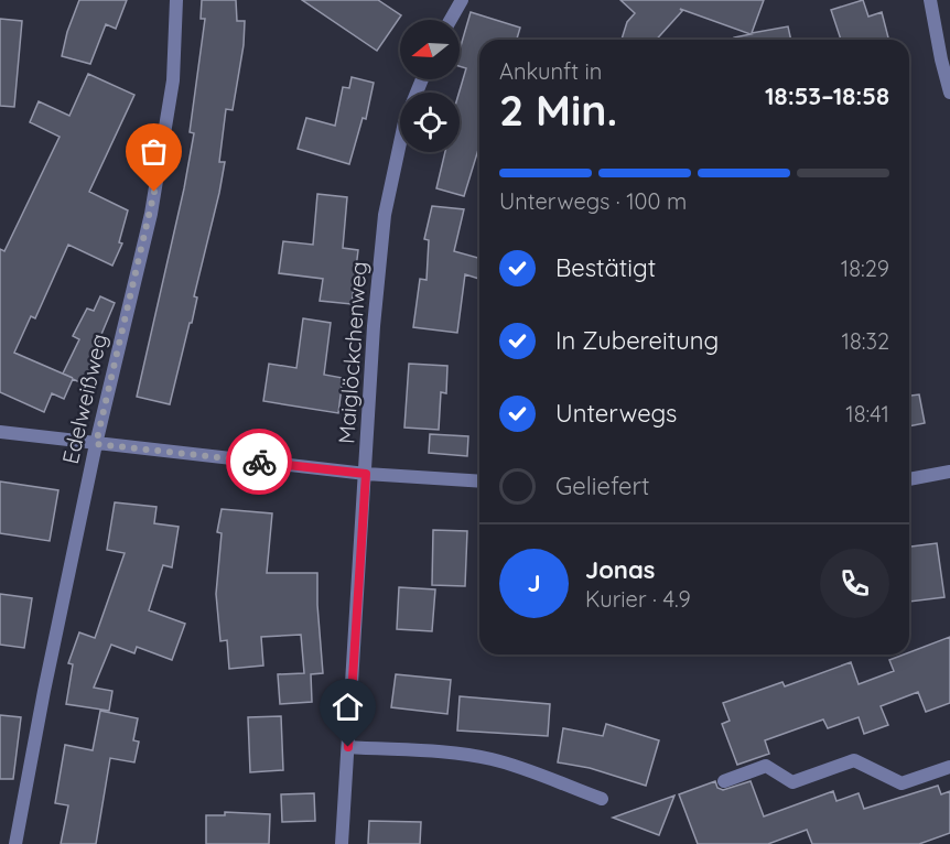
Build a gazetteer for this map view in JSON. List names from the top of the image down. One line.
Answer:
{"streets":{"street":["Maiglöckchenweg","Edelweißweg"]},"north":"left","page":{"heading":["2 Min.","Ankunft in","18:53–18:58"],"panel":["Jonas","Kurier · 4.9"],"bar":"Unterwegs · 100 m","list":[["Bestätigt","18:29"],["In Zubereitung","18:32"],["Unterwegs","18:41"],"Geliefert"],"round":"J"}}
